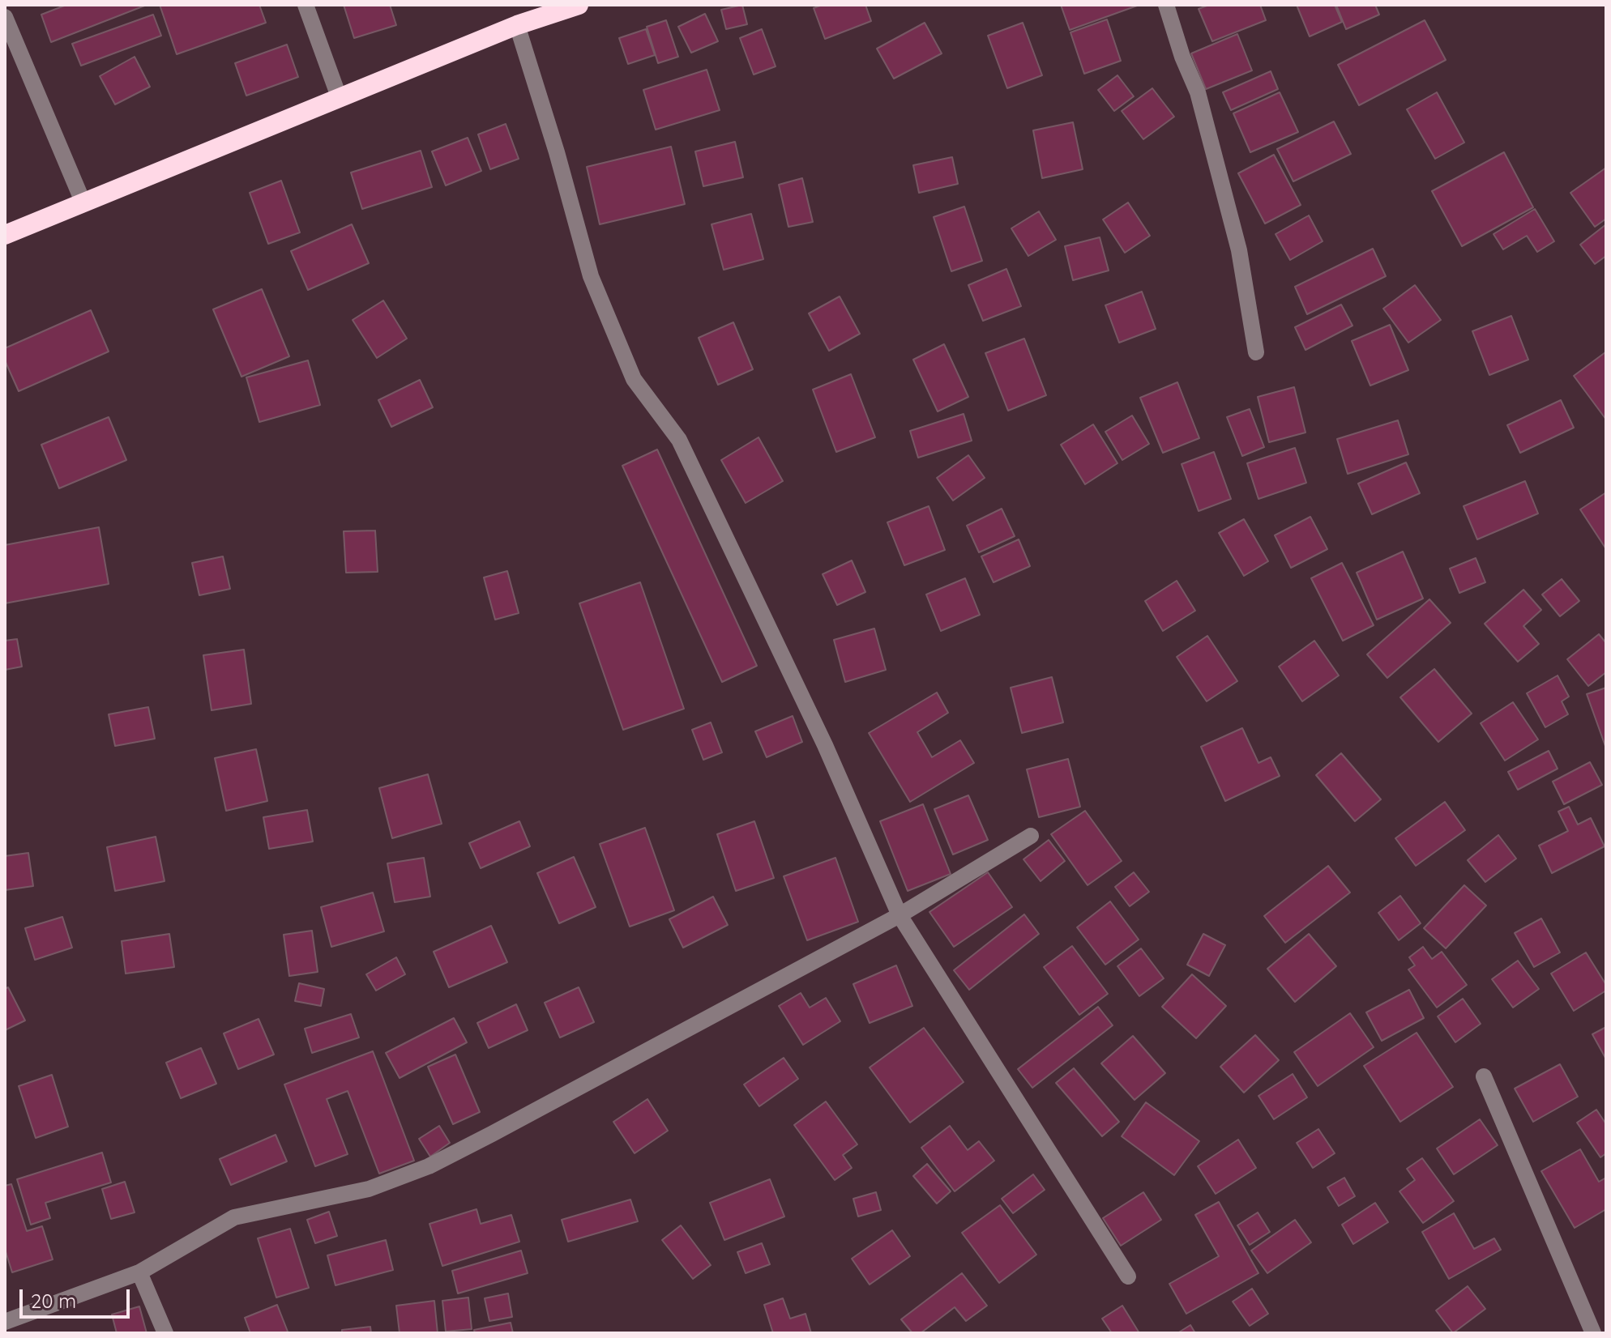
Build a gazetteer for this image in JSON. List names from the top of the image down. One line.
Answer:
{"scale_bar":"20 m"}
